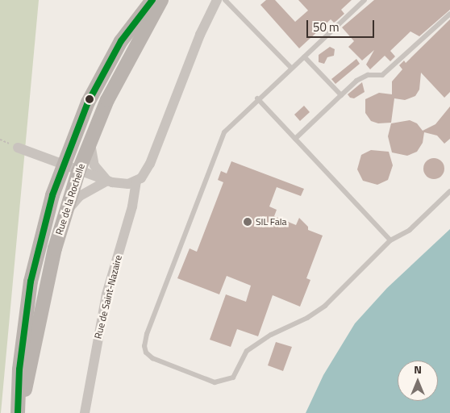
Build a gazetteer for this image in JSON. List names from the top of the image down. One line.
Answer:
{"streets":{"main road":["Rue de la Rochelle"],"street":["Rue de Saint-Nazaire"]},"places":["SIL Fala"],"scale_bar":"50 m","north":"top"}
